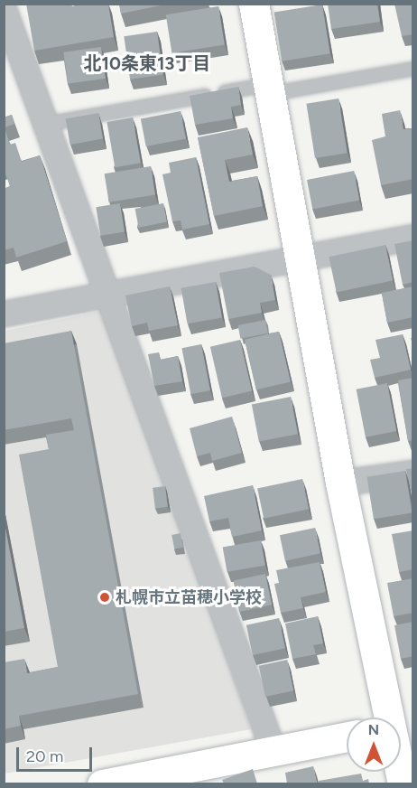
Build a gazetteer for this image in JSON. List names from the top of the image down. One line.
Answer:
{"districts":["北10条東13丁目"],"places":["札幌市立苗穂小学校"],"scale_bar":"20 m","north":"top"}
